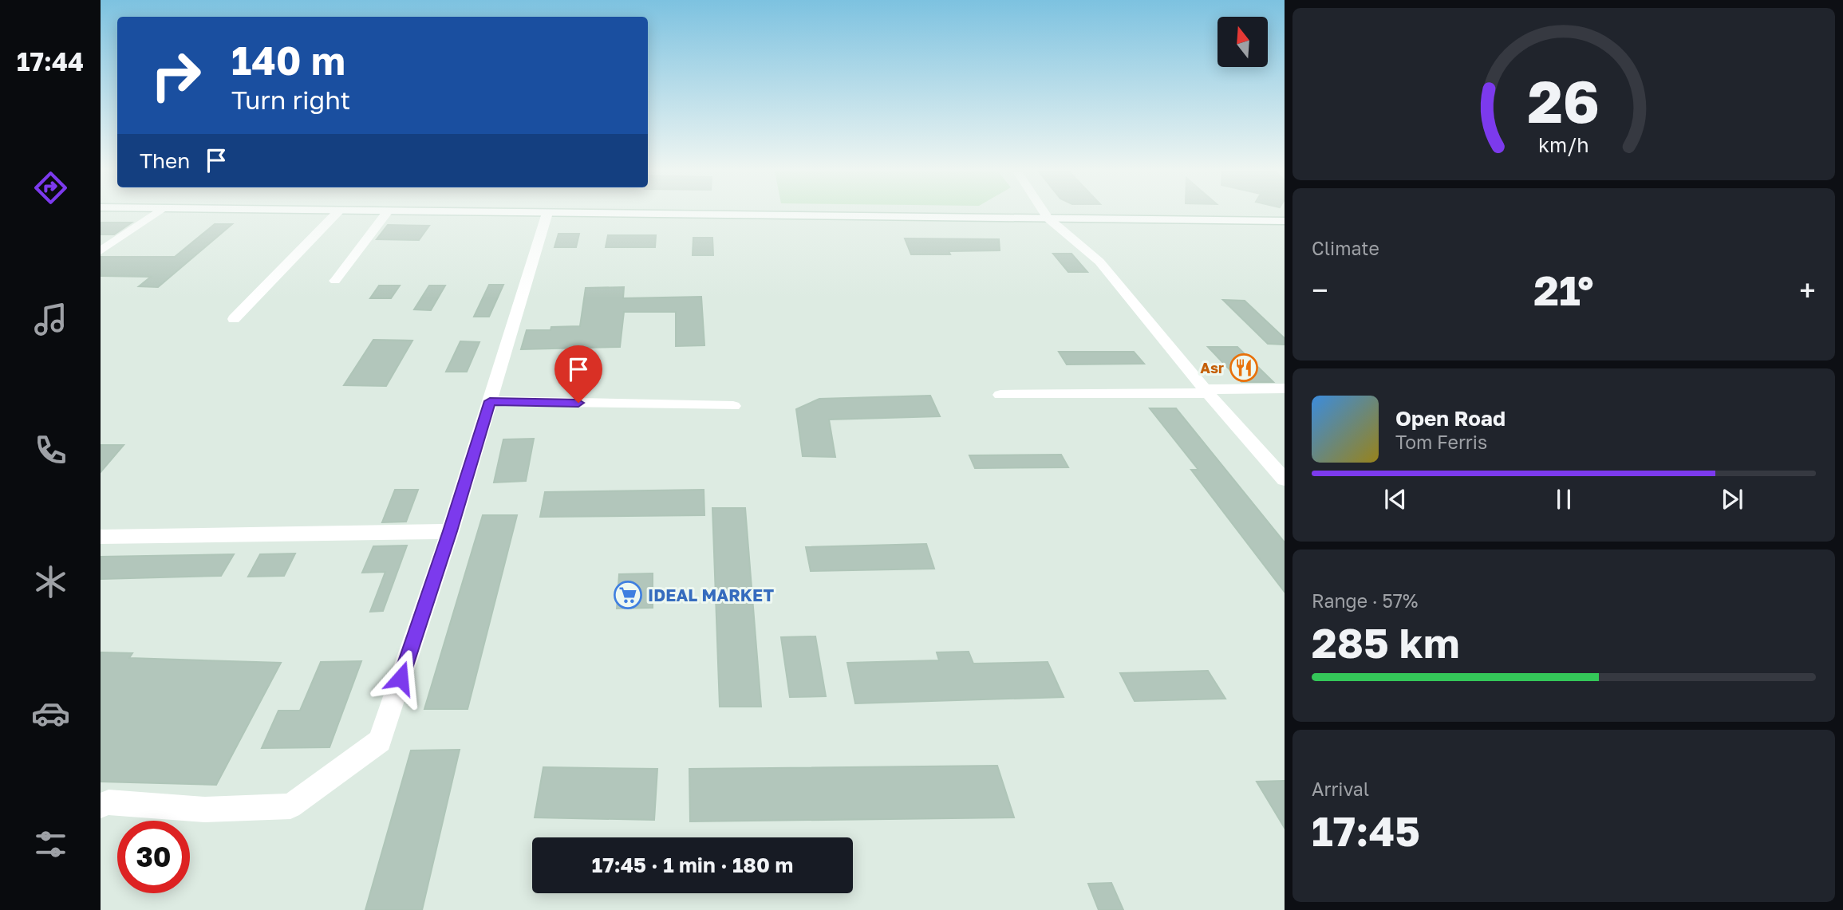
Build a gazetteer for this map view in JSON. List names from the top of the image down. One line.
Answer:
{"places":{"restaurant":["Asr"],"supermarket":["IDEAL MARKET"]},"north":"top","page":{"tabs":"17:44","turn":["140 m","Turn right"],"then":"Then","tile":["Climate",["Range · 57%","285 km"],["Arrival","17:45"]],"heat":["−","21°","+"],"song":["Open Road","Tom Ferris"],"limit":"30","trip":"17:45 · 1 min · 180 m","gauge":["26","km/h"]}}
